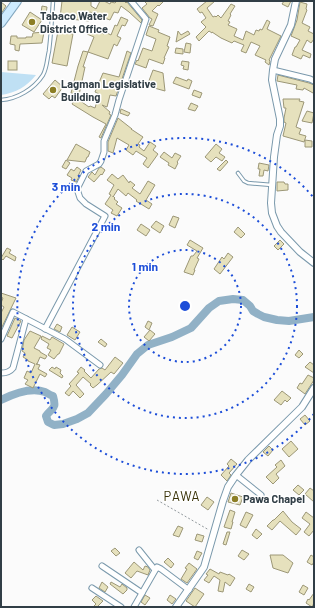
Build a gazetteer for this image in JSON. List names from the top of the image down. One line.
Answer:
{"districts":["PAWA"],"places":["Tabaco Water District Office","Lagman Legislative Building","Pawa Chapel"],"rings":["3 min","2 min","1 min"]}
